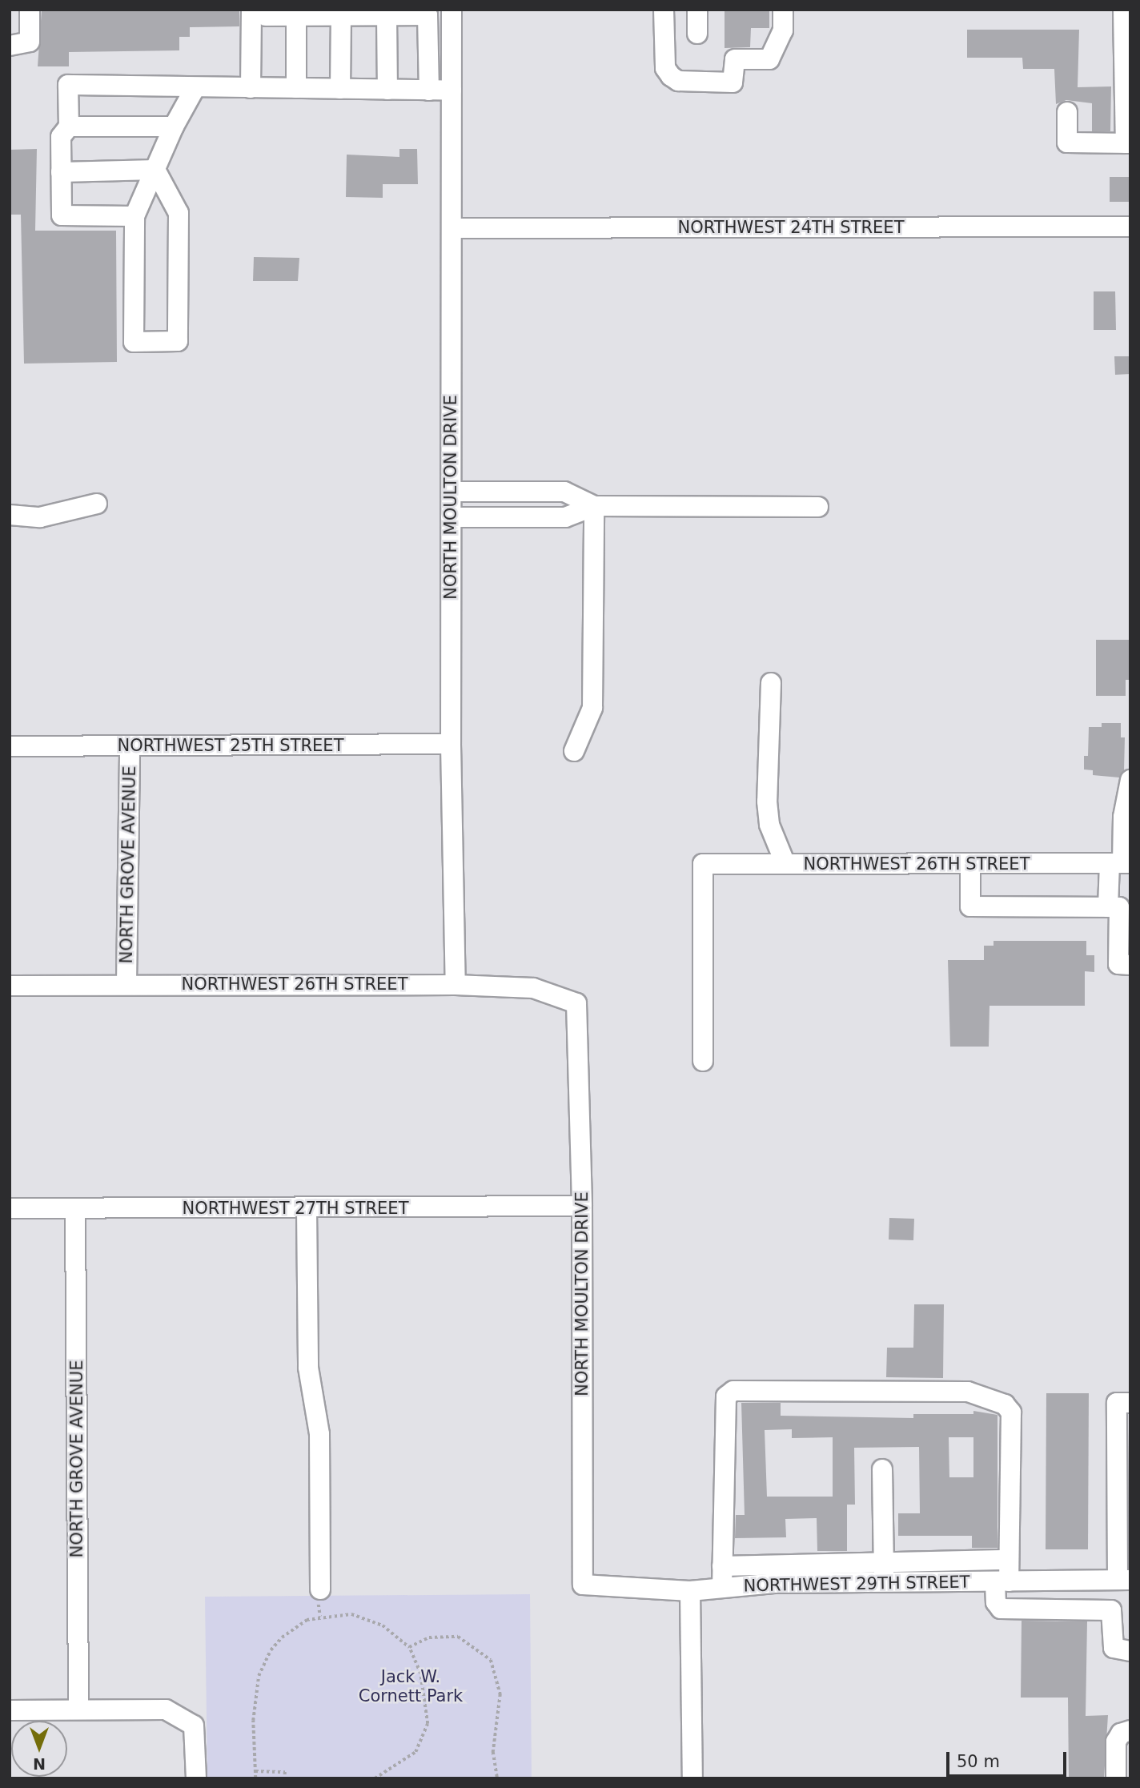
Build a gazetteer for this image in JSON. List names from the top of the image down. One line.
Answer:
{"streets":{"street":["NORTHWEST 24TH STREET","NORTH MOULTON DRIVE","NORTHWEST 25TH STREET","NORTHWEST 26TH STREET","NORTH GROVE AVENUE","NORTHWEST 27TH STREET","NORTHWEST 29TH STREET"]},"crossings":[["NORTHWEST 24TH STREET","NORTH MOULTON DRIVE"],["NORTH MOULTON DRIVE","NORTHWEST 25TH STREET"],["NORTH MOULTON DRIVE","NORTHWEST 26TH STREET"],["NORTH MOULTON DRIVE","NORTHWEST 27TH STREET"],["NORTH MOULTON DRIVE","NORTHWEST 29TH STREET"],["NORTHWEST 25TH STREET","NORTH GROVE AVENUE"],["NORTHWEST 26TH STREET","NORTH GROVE AVENUE"],["NORTH GROVE AVENUE","NORTHWEST 27TH STREET"]],"parks":["Jack W. Cornett Park"],"scale_bar":"50 m","north":"bottom"}
